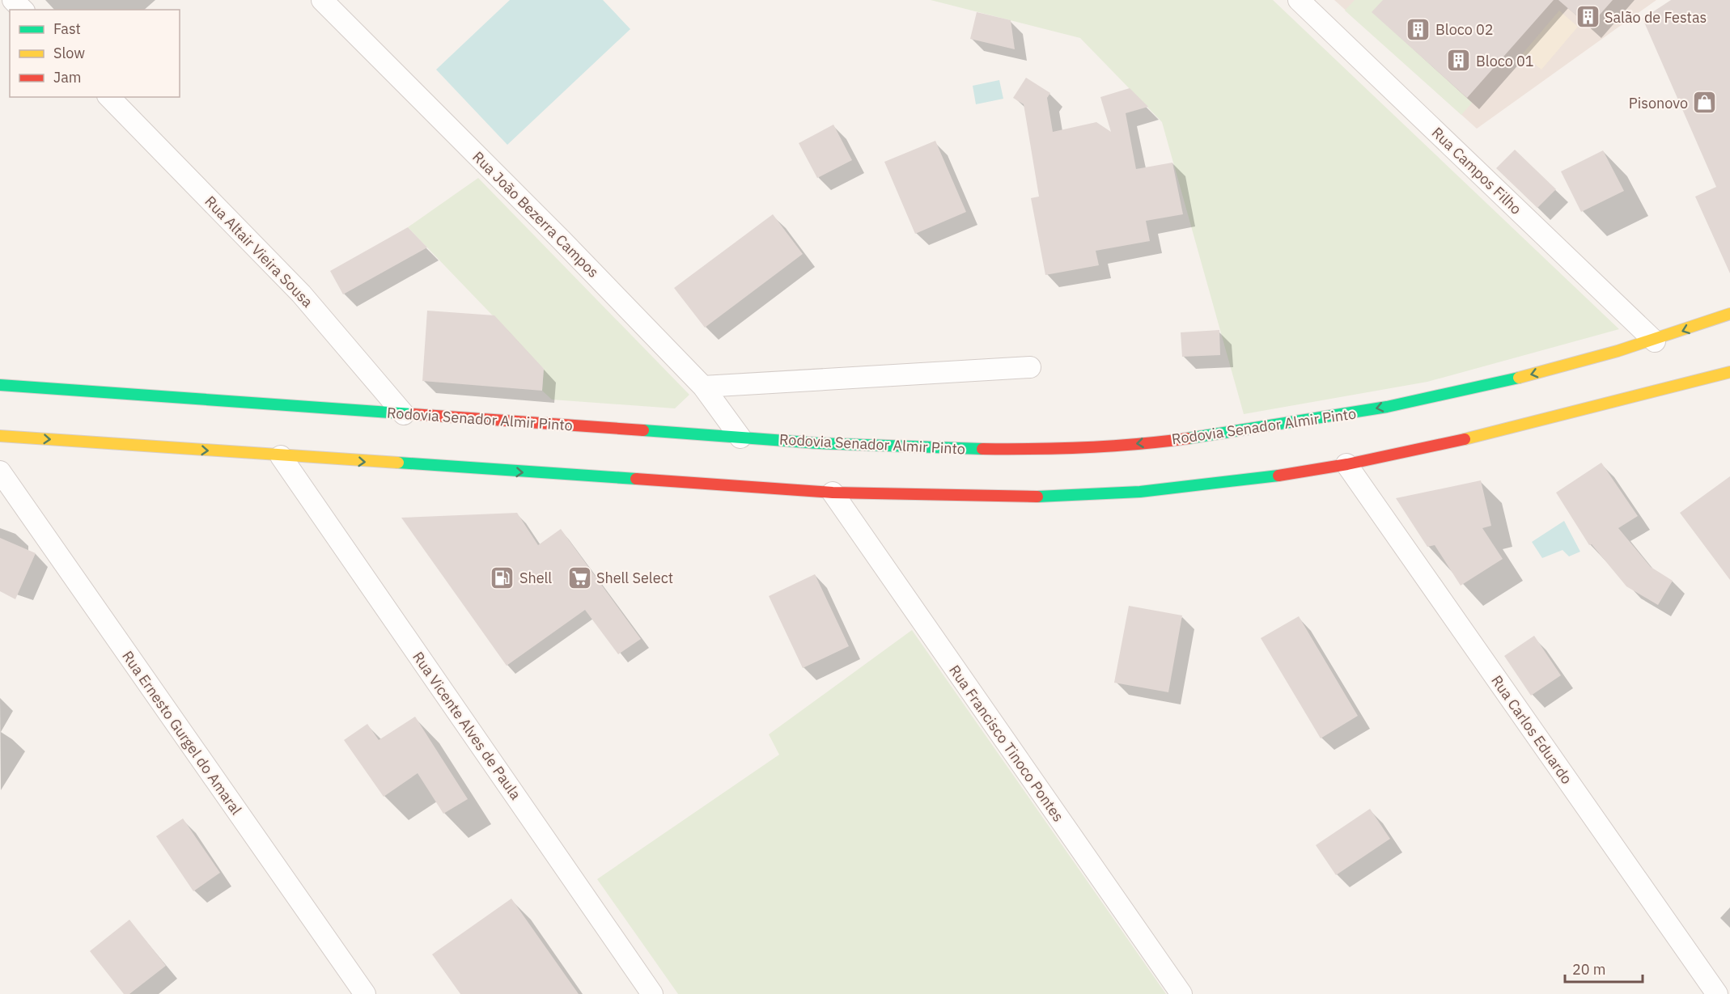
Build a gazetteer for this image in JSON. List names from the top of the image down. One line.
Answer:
{"streets":{"main road":["Rodovia Senador Almir Pinto"],"street":["Rua Campos Filho","Rua João Bezerra Campos","Rua Altair Vieira Sousa","Rua Vicente Alves de Paula","Rua Carlos Eduardo","Rua Ernesto Gurgel do Amaral","Rua Francisco Tinoco Pontes"]},"crossings":[["Rua Campos Filho","Rodovia Senador Almir Pinto"],["Rua João Bezerra Campos","Rodovia Senador Almir Pinto"],["Rua Altair Vieira Sousa","Rodovia Senador Almir Pinto"]],"places":{"building":["Salão de Festas","Bloco 02","Bloco 01"],"shop":["Pisonovo"],"fuel station":["Shell"],"supermarket":["Shell Select"]},"legend":["Fast","Slow","Jam"],"scale_bar":"20 m"}
